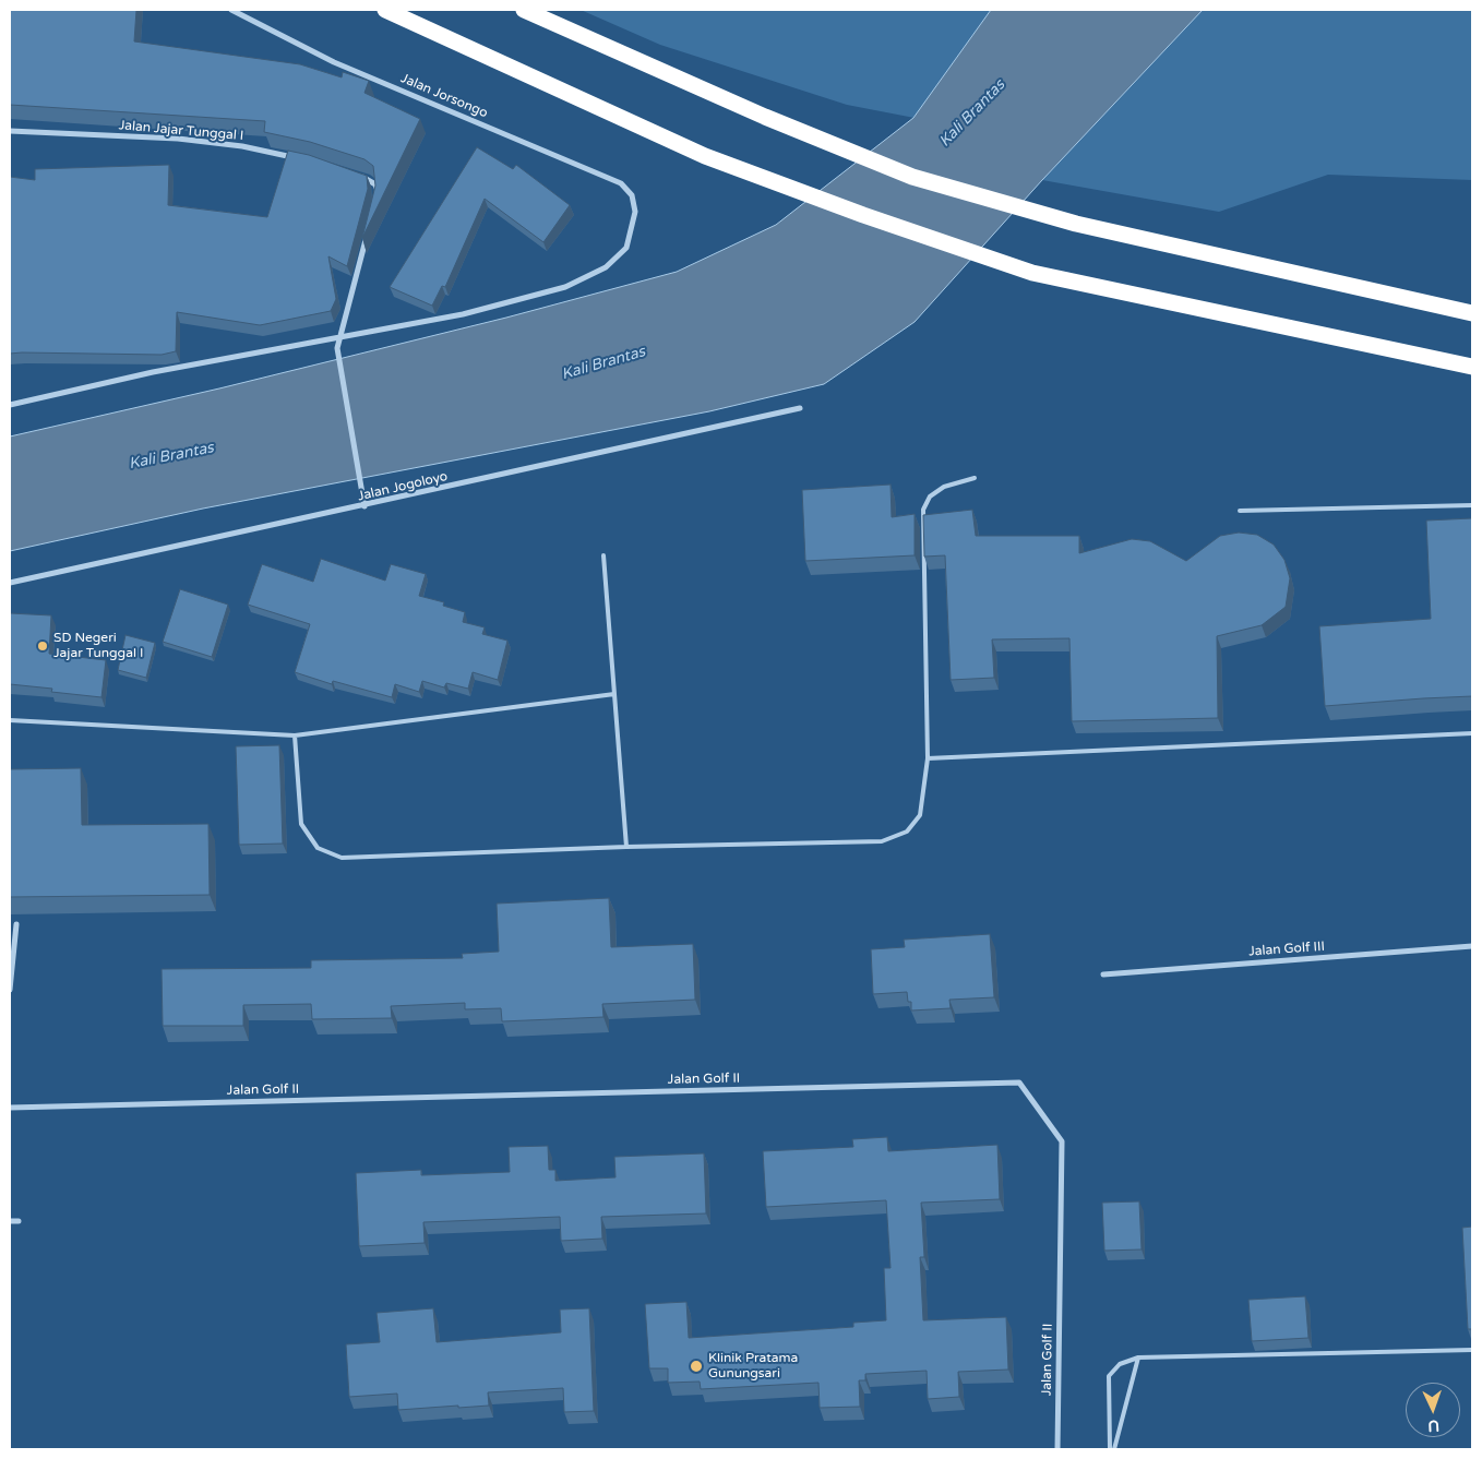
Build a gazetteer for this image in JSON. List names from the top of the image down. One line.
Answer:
{"streets":{"street":["Jalan Jorsongo","Jalan Jajar Tunggal I","Jalan Jogoloyo","Jalan Golf III","Jalan Golf II"]},"water":["Kali Brantas"],"places":["SD Negeri Jajar Tunggal I","Klinik Pratama Gunungsari"],"north":"bottom"}
